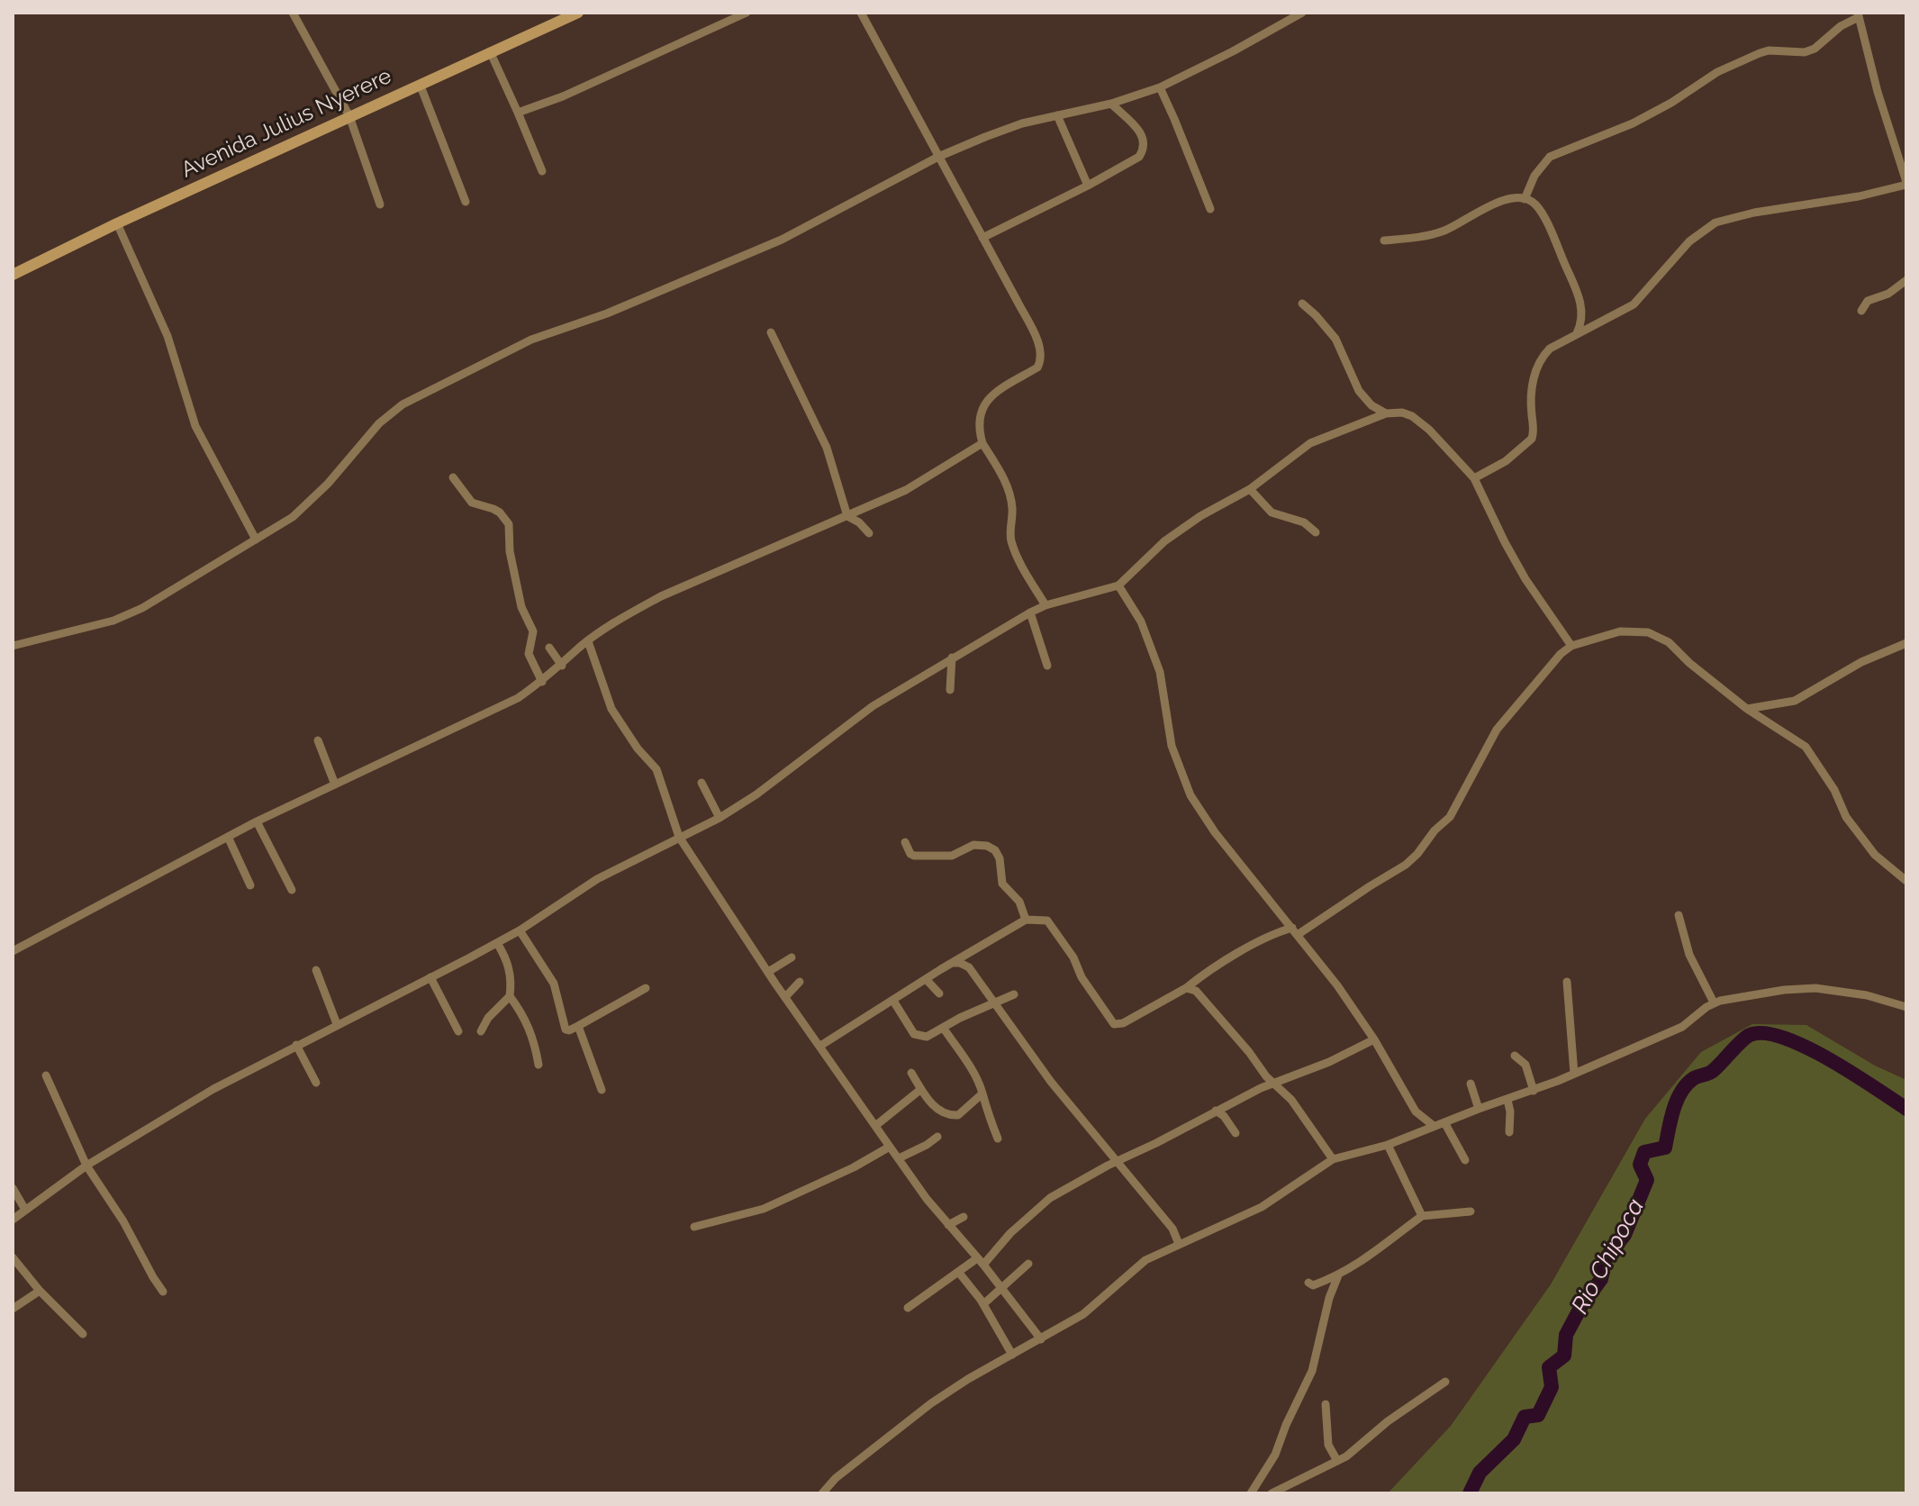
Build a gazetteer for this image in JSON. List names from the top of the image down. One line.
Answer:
{"streets":{"street":["Avenida Julius Nyerere"]},"water":["Rio Chipoca"]}
